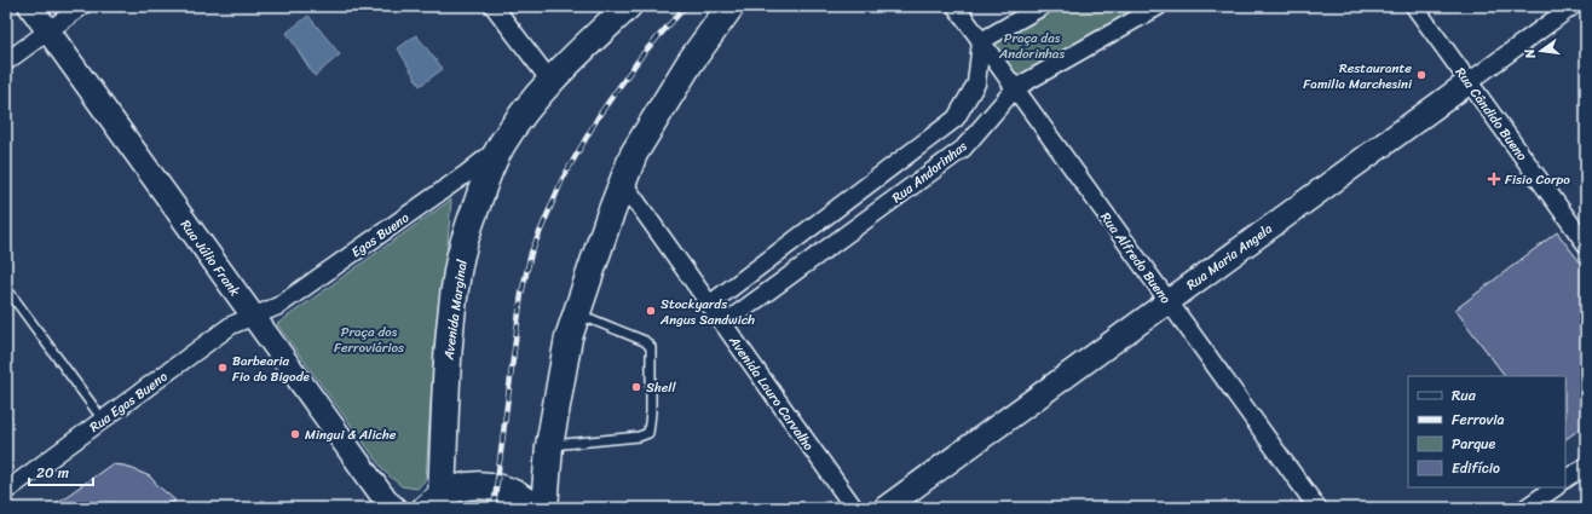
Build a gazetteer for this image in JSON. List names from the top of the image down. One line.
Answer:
{"streets":{"main road":["Avenida Marginal"],"street":["Rua Cândido Bueno","Rua Andorinhas","Egas Bueno","Rua Maria Angela","Rua Júlio Frank","Rua Alfredo Bueno","Avenida Lauro Carvalho","Rua Egas Bueno"]},"crossings":[["Rua Cândido Bueno","Rua Maria Angela"],["Rua Andorinhas","Rua Alfredo Bueno"],["Rua Andorinhas","Avenida Lauro Carvalho"],["Egas Bueno","Rua Júlio Frank"],["Egas Bueno","Avenida Marginal"],["Egas Bueno","Rua Egas Bueno"],["Rua Maria Angela","Rua Alfredo Bueno"],["Rua Júlio Frank","Rua Egas Bueno"]],"parks":["Praça das Andorinhas","Praça dos Ferroviários"],"places":{"other":["Restaurante Familia Marchesini","Stockyards Angus Sandwich","Barbearia Fio do Bigode","Shell","Mingui & Aliche"],"health":["Fisio Corpo"]},"legend":["Rua","Ferrovia","Parque","Edifício"],"scale_bar":"20 m","north":"left"}
